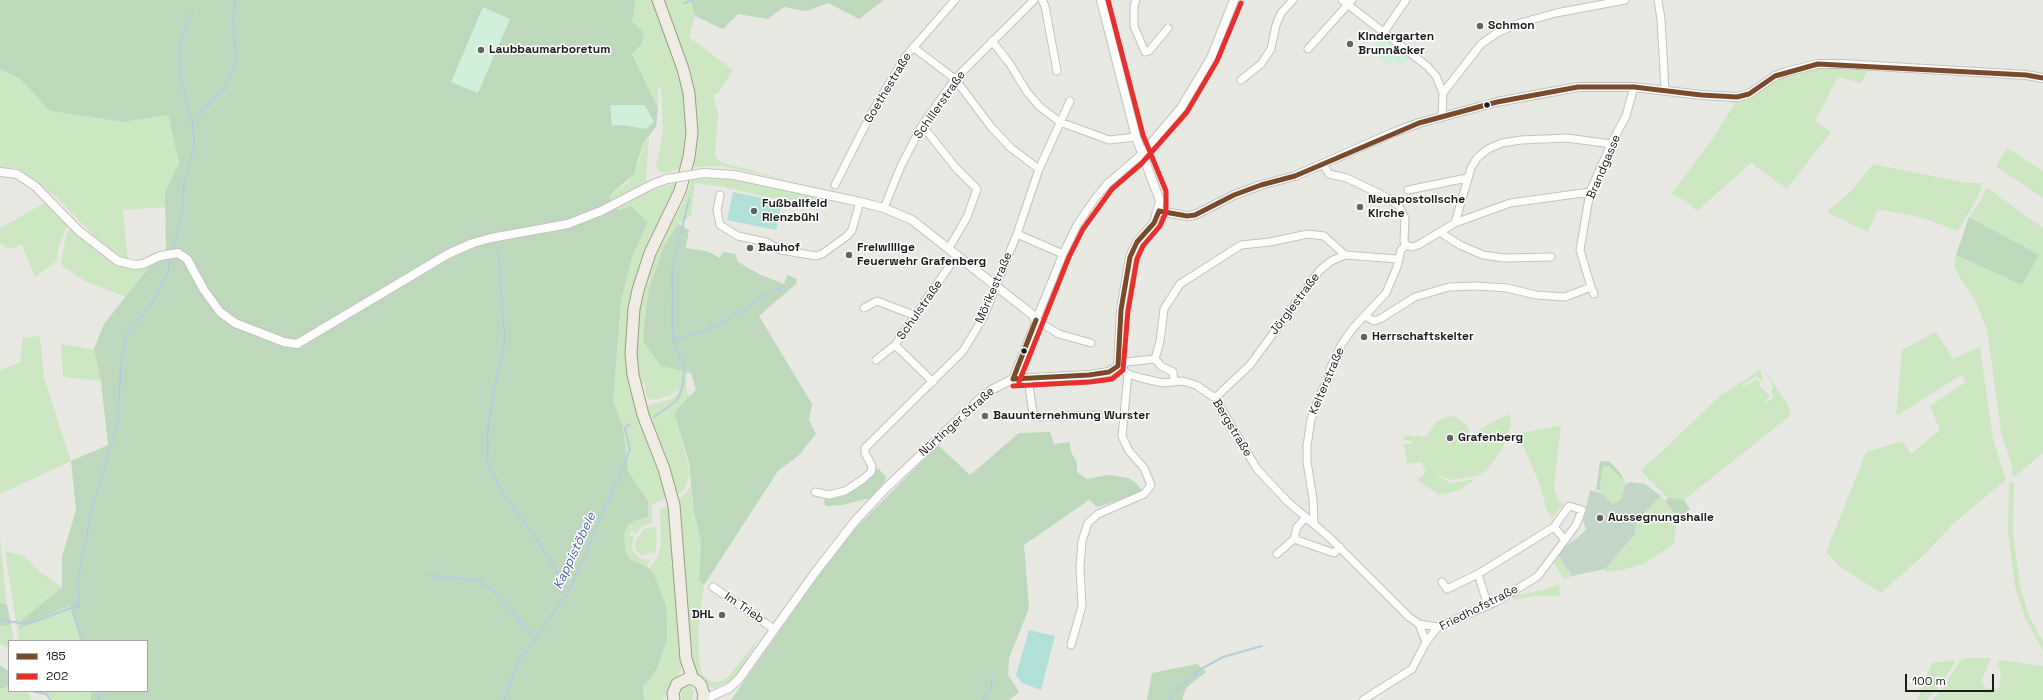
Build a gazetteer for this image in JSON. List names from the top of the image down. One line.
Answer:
{"streets":{"street":["Goethestraße","Schillerstraße","Brandgasse","Mörikestraße","Jörglestraße","Schulstraße","Kelterstraße","Nürtinger Straße","Bergstraße","Im Trieb","Friedhofstraße"]},"crossings":[["Jörglestraße","Bergstraße"],["Kelterstraße","Bergstraße"],["Nürtinger Straße","Im Trieb"],["Bergstraße","Friedhofstraße"]],"water":["Kappistöbele"],"places":["Schmon","Kindergarten Brunnäcker","Laubbaumarboretum","Neuapostolische Kirche","Fußballfeld Rienzbühl","Bauhof","Freiwillige Feuerwehr Grafenberg","Herrschaftskelter","Bauunternehmung Wurster","Grafenberg","Aussegnungshalle","DHL"],"lines":["transit line 202","transit line 185"],"legend":["185","202"],"scale_bar":"100 m"}
